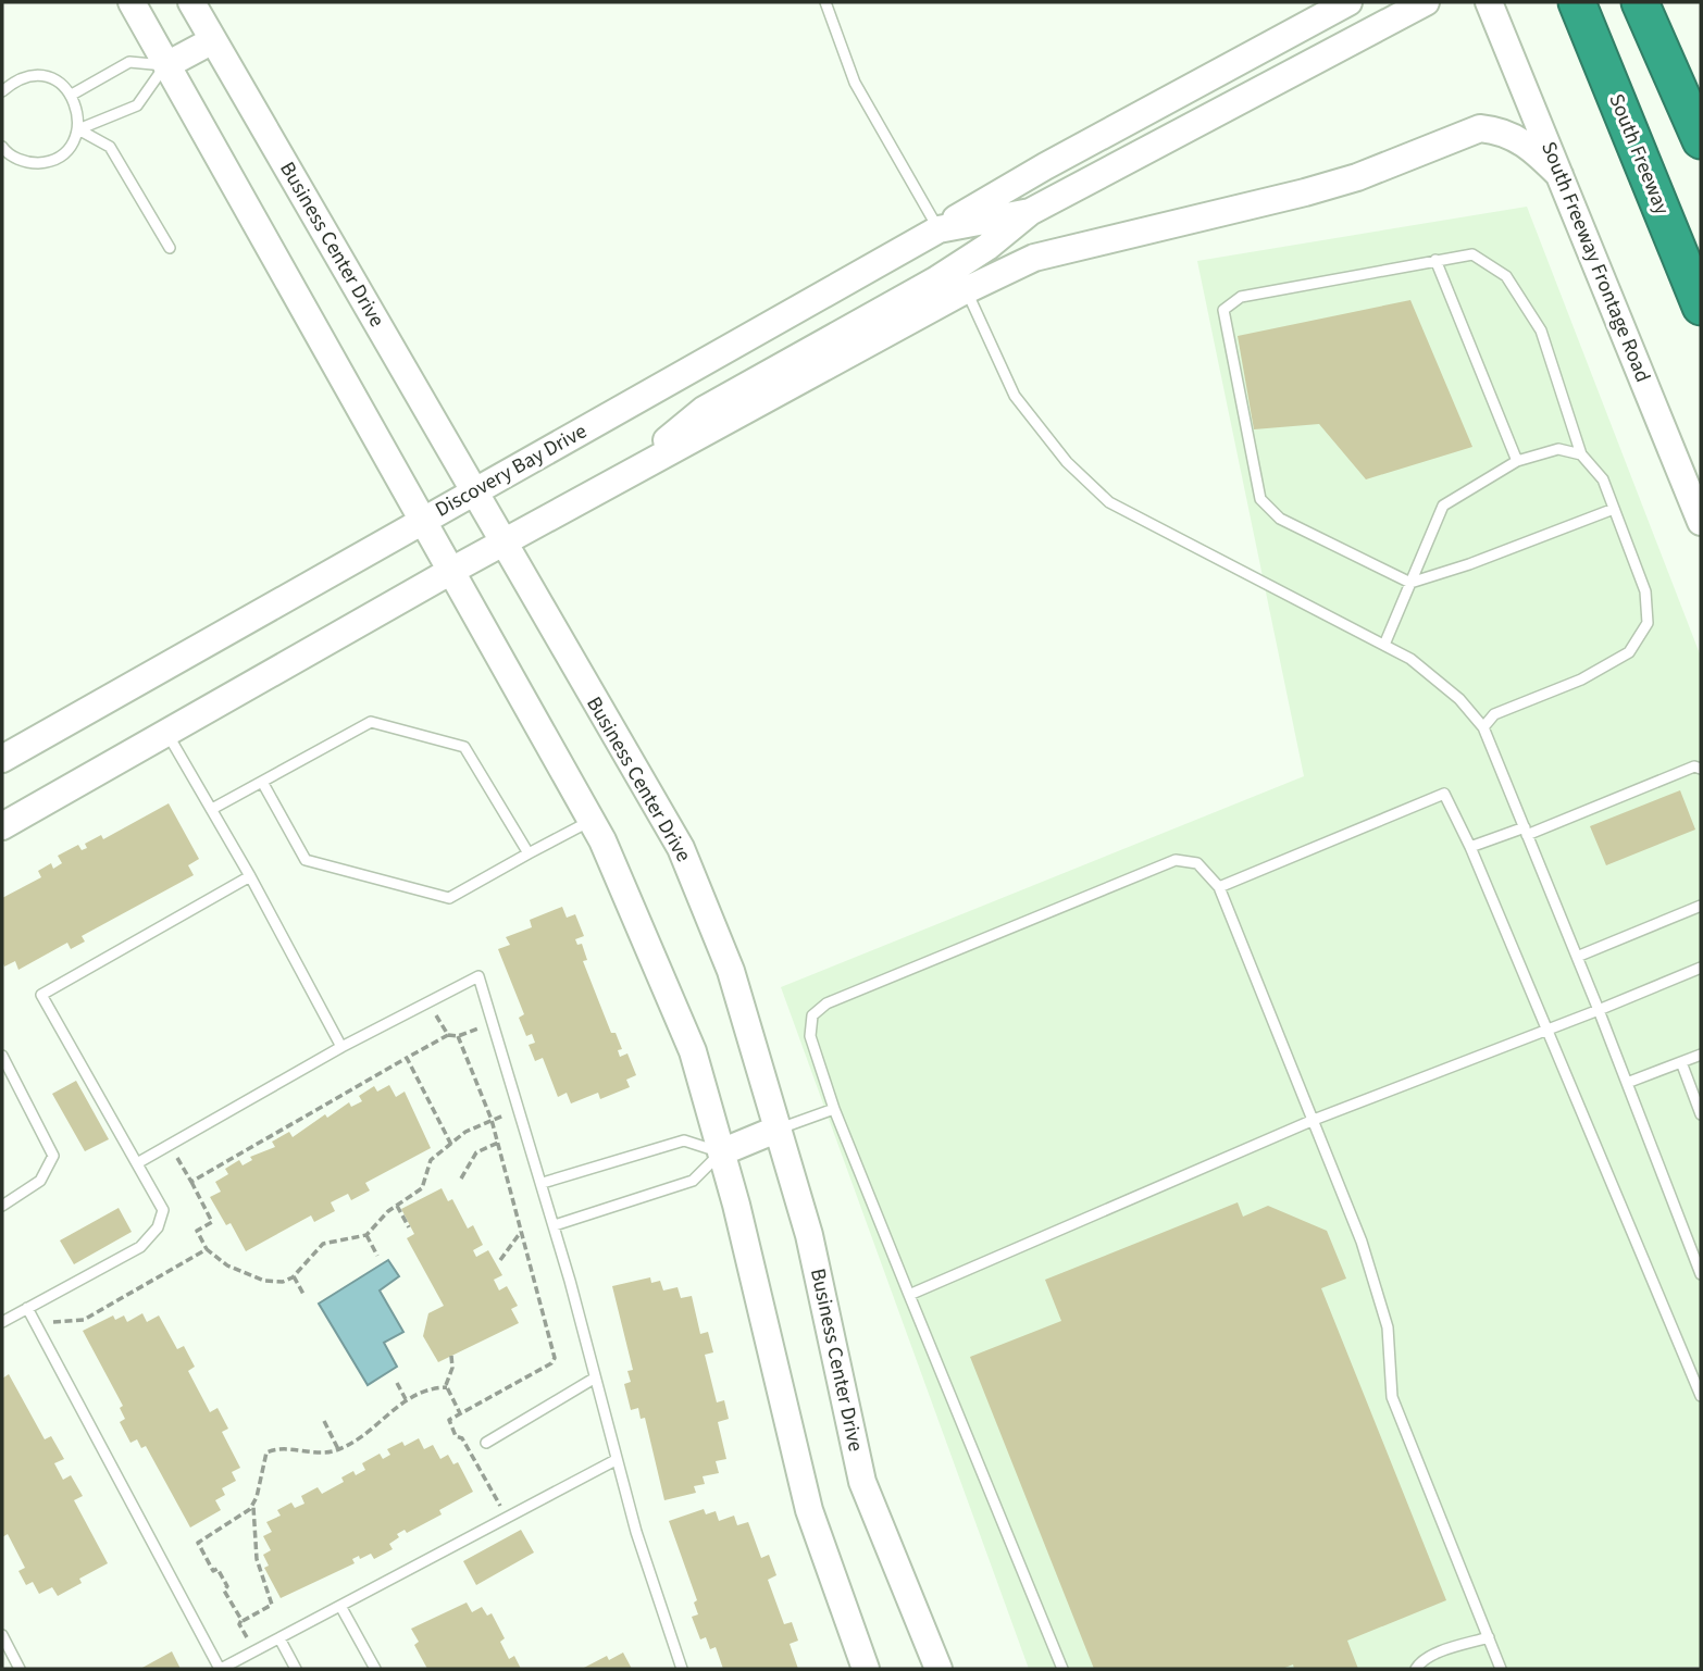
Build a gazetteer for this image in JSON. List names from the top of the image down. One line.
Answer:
{"streets":{"highway":["South Freeway"],"street":["Business Center Drive","South Freeway Frontage Road","Discovery Bay Drive"]},"crossings":[["Business Center Drive","Discovery Bay Drive"]]}
